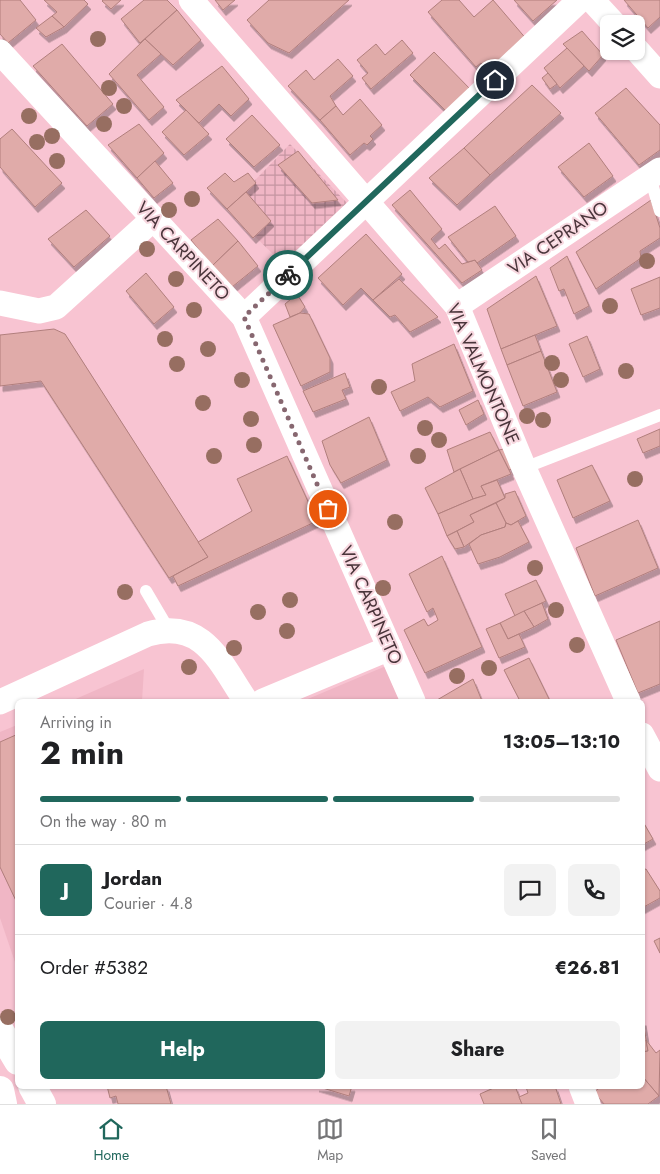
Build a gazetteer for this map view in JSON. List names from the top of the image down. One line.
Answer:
{"streets":{"street":["VIA CEPRANO","VIA CARPINETO","VIA VALMONTONE"]},"crossings":[["VIA CEPRANO","VIA VALMONTONE"]],"page":{"heading":["2 min","Arriving in","13:05–13:10"],"panel":["Jordan","Courier · 4.8","Order #5382","€26.81"],"bar":"On the way · 80 m","round":"J","buttons":["Help","Share"],"tabs":["Home","Map","Saved"]}}
